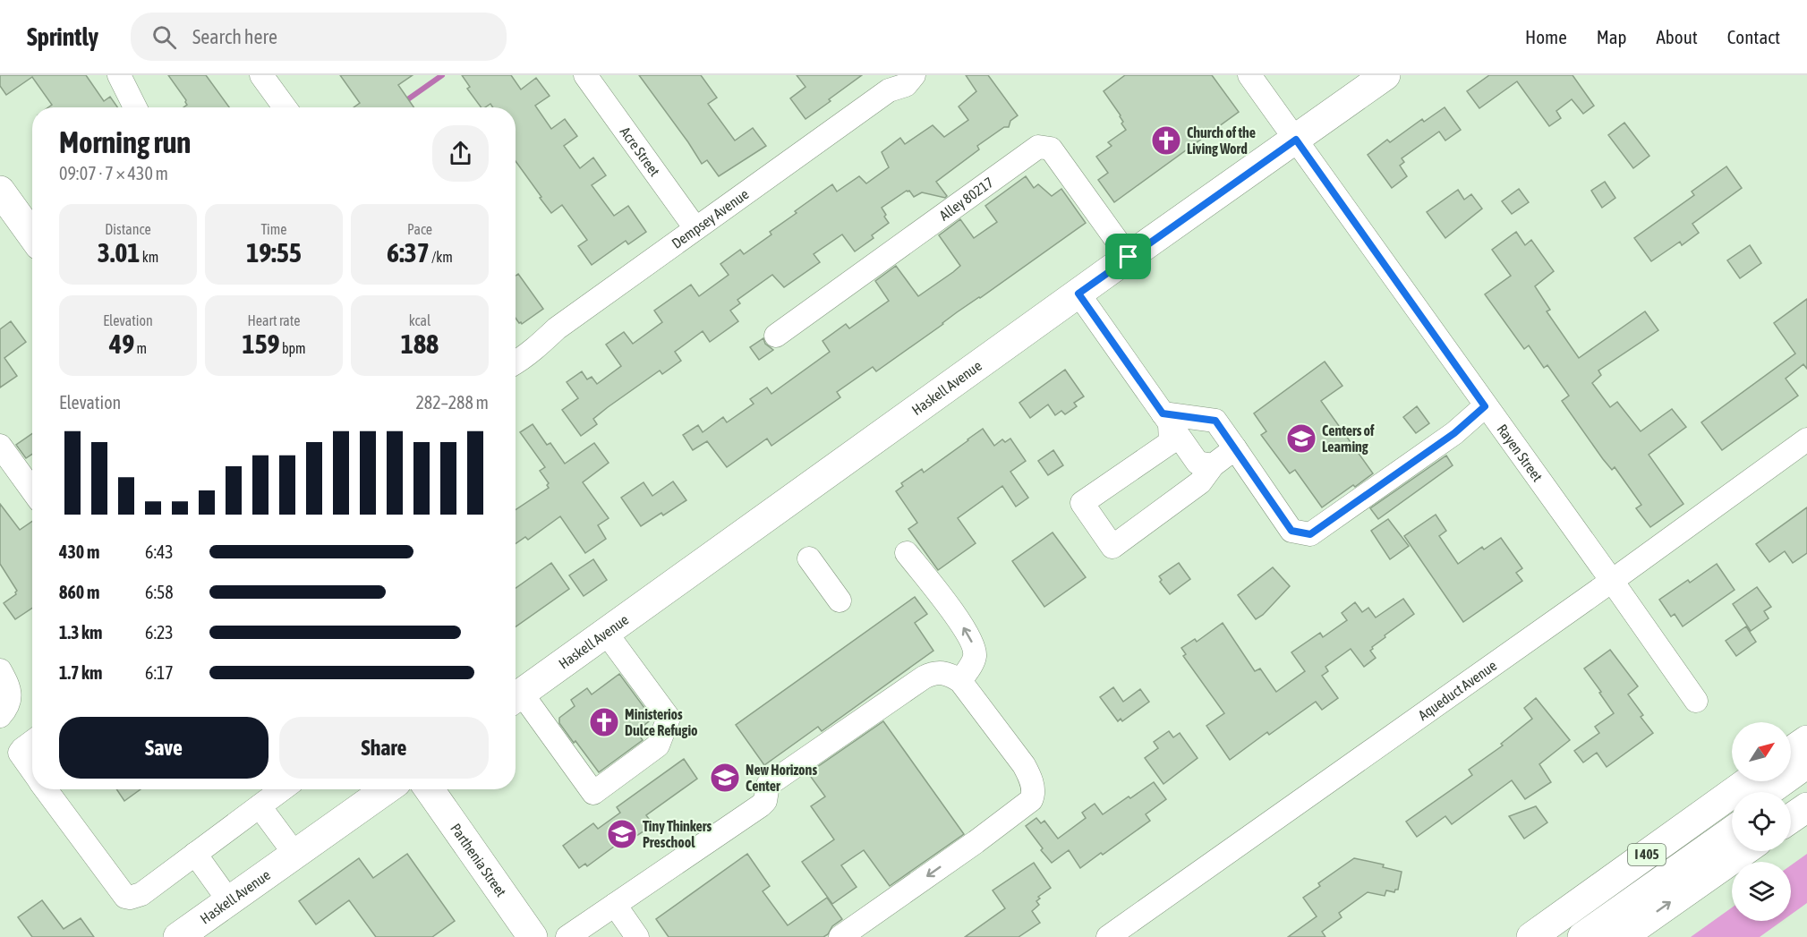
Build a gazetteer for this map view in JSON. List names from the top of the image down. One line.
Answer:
{"streets":{"main road":["Haskell Avenue","I 405","Parthenia Street"],"street":["Acre Street","Alley 80217","Dempsey Avenue","Rayen Street","Aqueduct Avenue"]},"crossings":[["Acre Street","Dempsey Avenue"],["Alley 80217","Haskell Avenue"],["Haskell Avenue","Rayen Street"],["Rayen Street","Aqueduct Avenue"]],"places":{"church":["Church of the Living Word","Ministerios Dulce Refugio"],"school or university":["Centers of Learning","New Horizons Center","Tiny Thinkers Preschool"]},"north":"top right","page":{"header":"Sprintly","search":"Search here","nav":["Home","Map","About","Contact"],"heading":["Morning run","09:07 · 7 × 430 m"],"stats":[["Distance","3.01 km"],["Time","19:55"],["Pace","6:37 /km"],["Elevation","49 m"],["Heart rate","159 bpm"],["kcal","188"]],"chart":["Elevation","282–288 m"],"list":[{"name":"430 m","note":"6:43"},{"name":"860 m","note":"6:58"},{"name":"1.3 km","note":"6:23"},{"name":"1.7 km","note":"6:17"}],"buttons":["Save","Share"]}}
